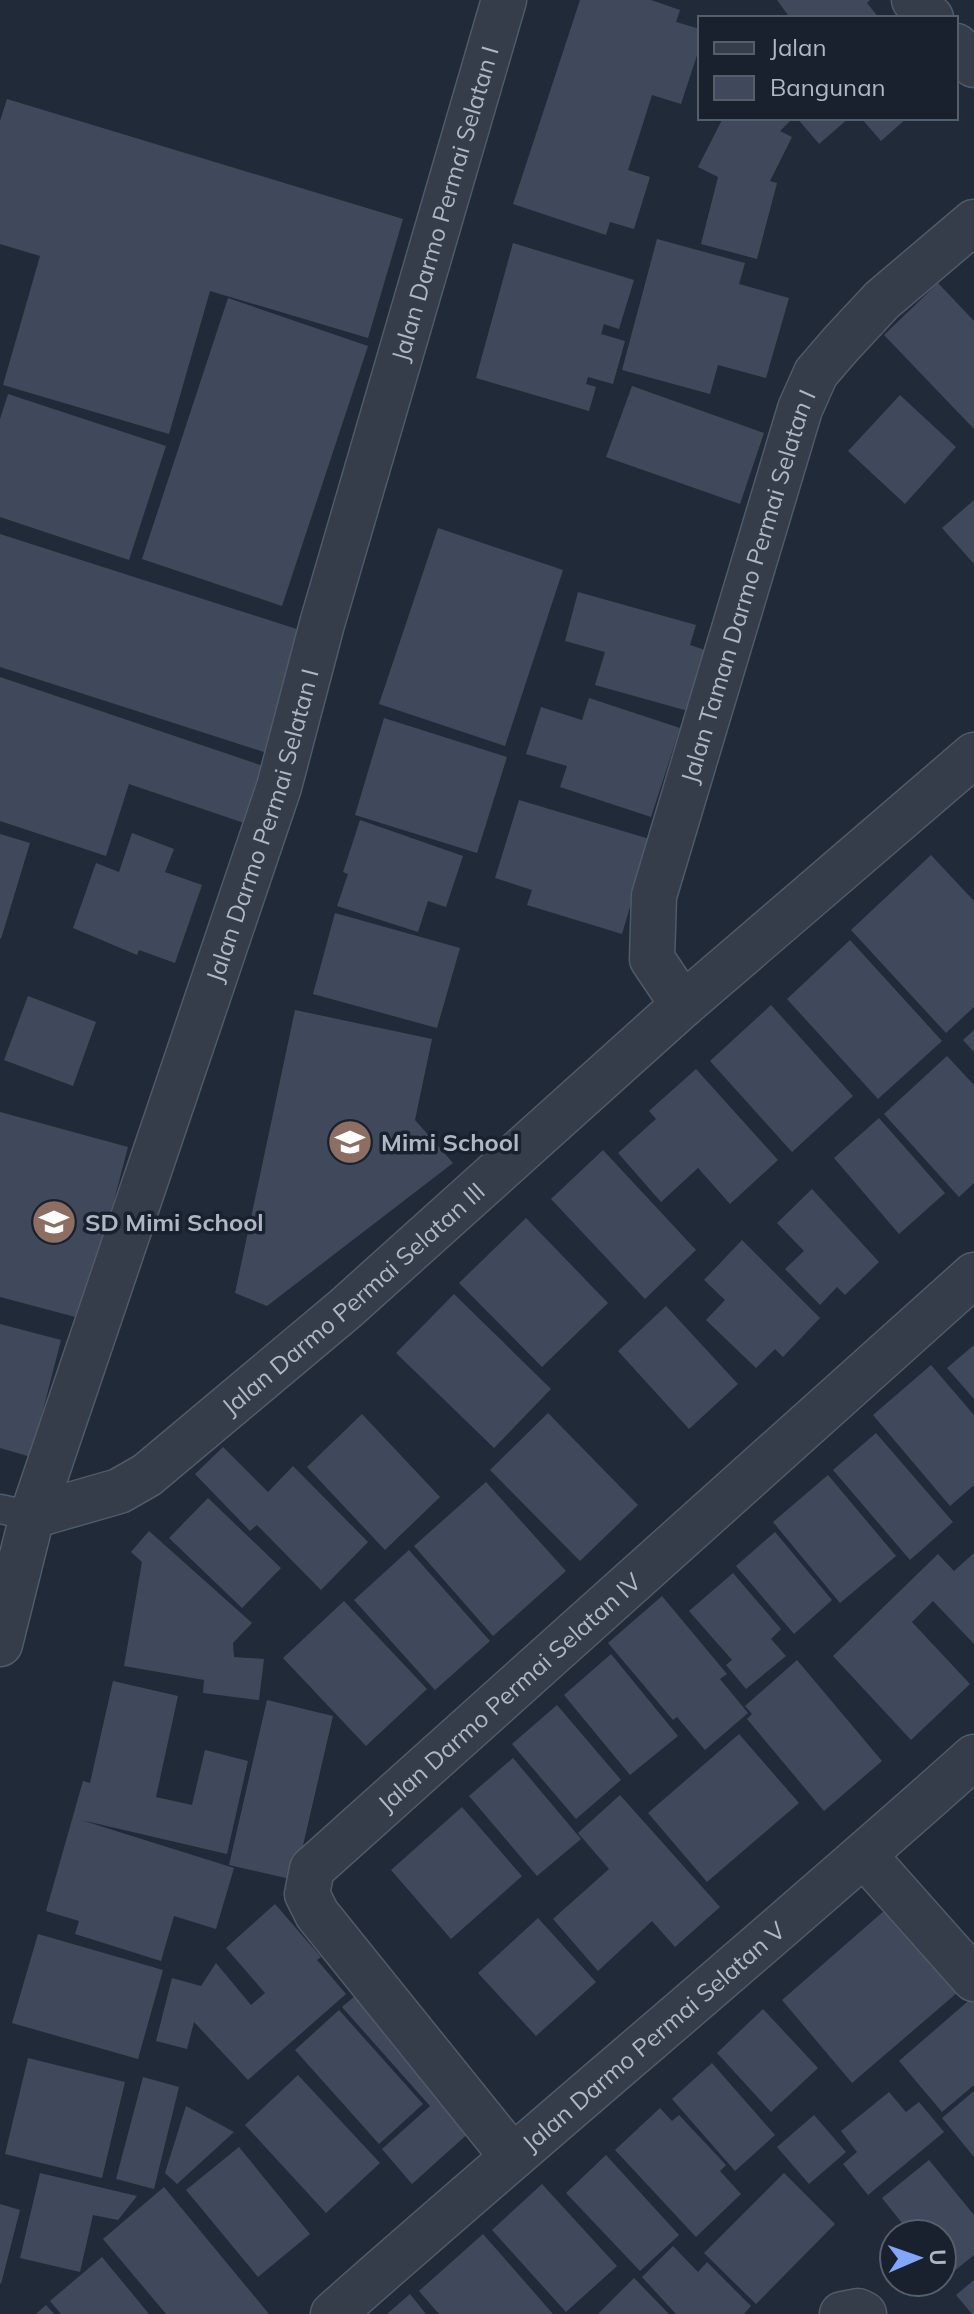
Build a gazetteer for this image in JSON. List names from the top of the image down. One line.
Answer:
{"streets":{"street":["Jalan Darmo Permai Selatan I","Jalan Taman Darmo Permai Selatan I","Jalan Darmo Permai Selatan III","Jalan Darmo Permai Selatan IV","Jalan Darmo Permai Selatan V"]},"crossings":[["Jalan Darmo Permai Selatan I","Jalan Darmo Permai Selatan III"],["Jalan Taman Darmo Permai Selatan I","Jalan Darmo Permai Selatan III"],["Jalan Darmo Permai Selatan IV","Jalan Darmo Permai Selatan V"]],"places":{"school or university":["Mimi School","SD Mimi School"]},"legend":["Jalan","Bangunan"],"north":"right"}
